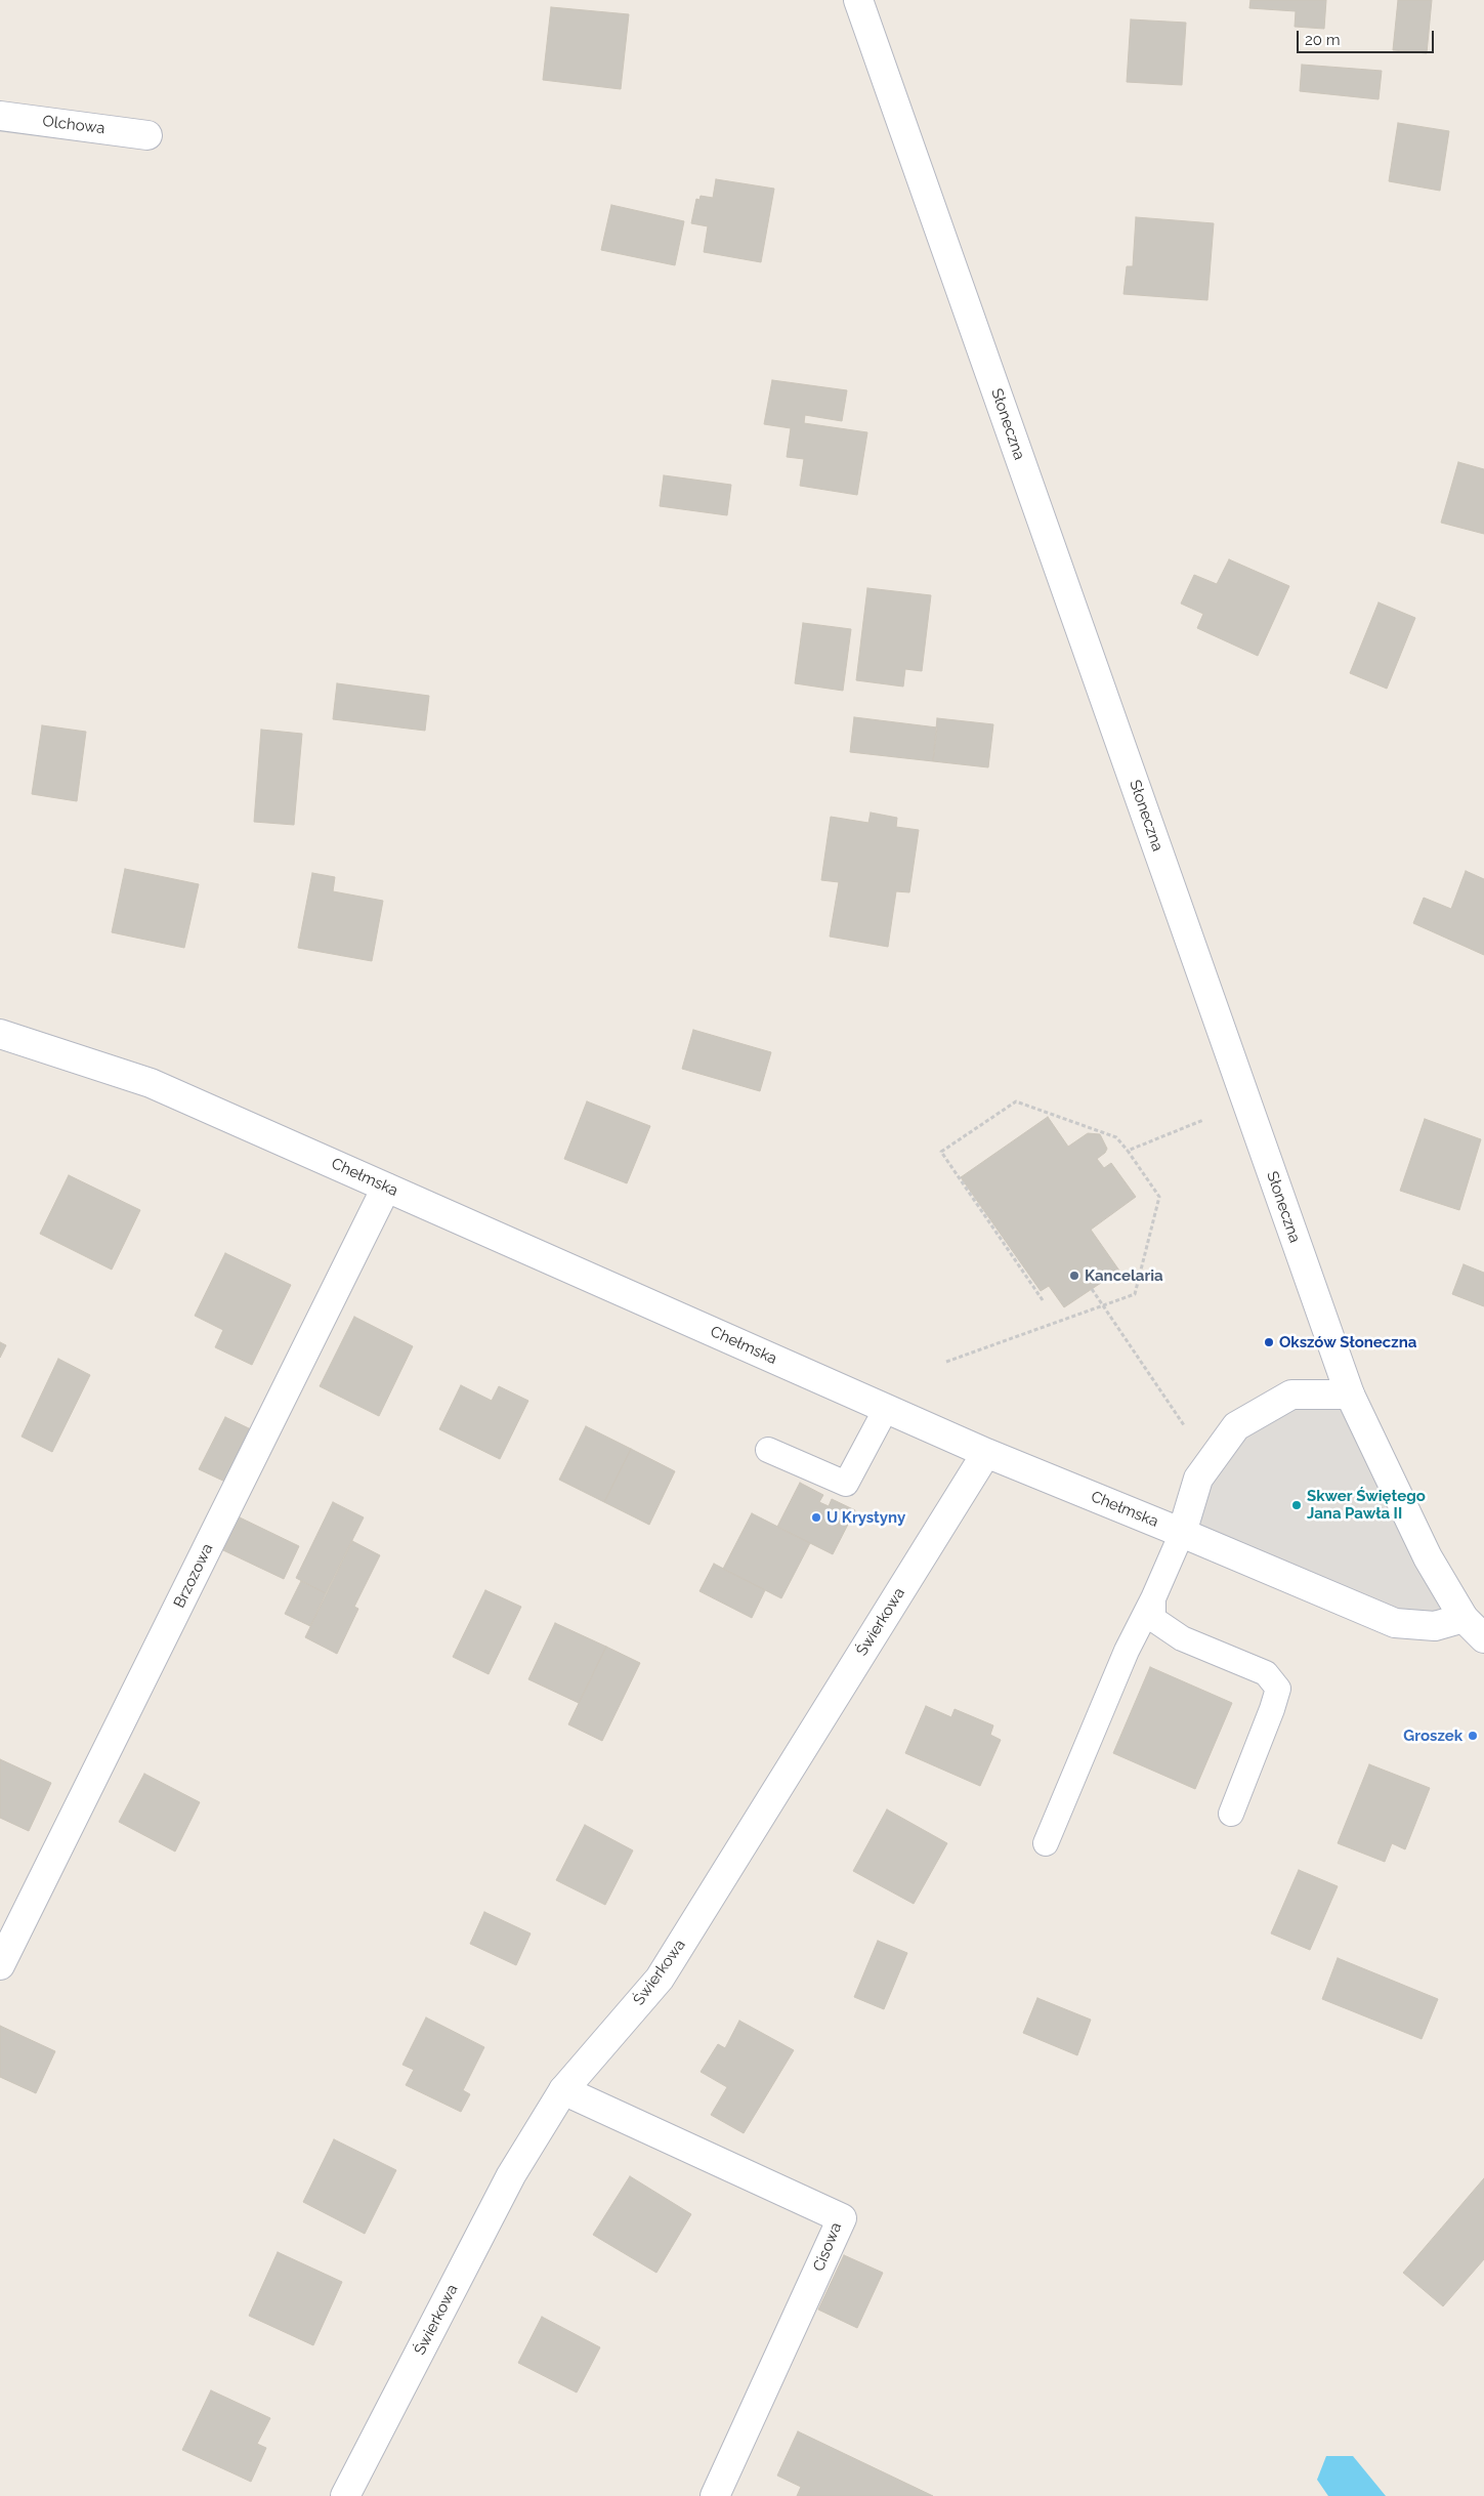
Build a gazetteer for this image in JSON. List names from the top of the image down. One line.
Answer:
{"streets":{"street":["Olchowa","Słoneczna","Chełmska","Brzozowa","Świerkowa","Cisowa"]},"crossings":[["Słoneczna","Chełmska"],["Chełmska","Brzozowa"],["Chełmska","Świerkowa"],["Świerkowa","Cisowa"]],"places":["Kancelaria","Okszów Słoneczna","Skwer Świętego Jana Pawła II","U Krystyny","Groszek"],"scale_bar":"20 m"}
